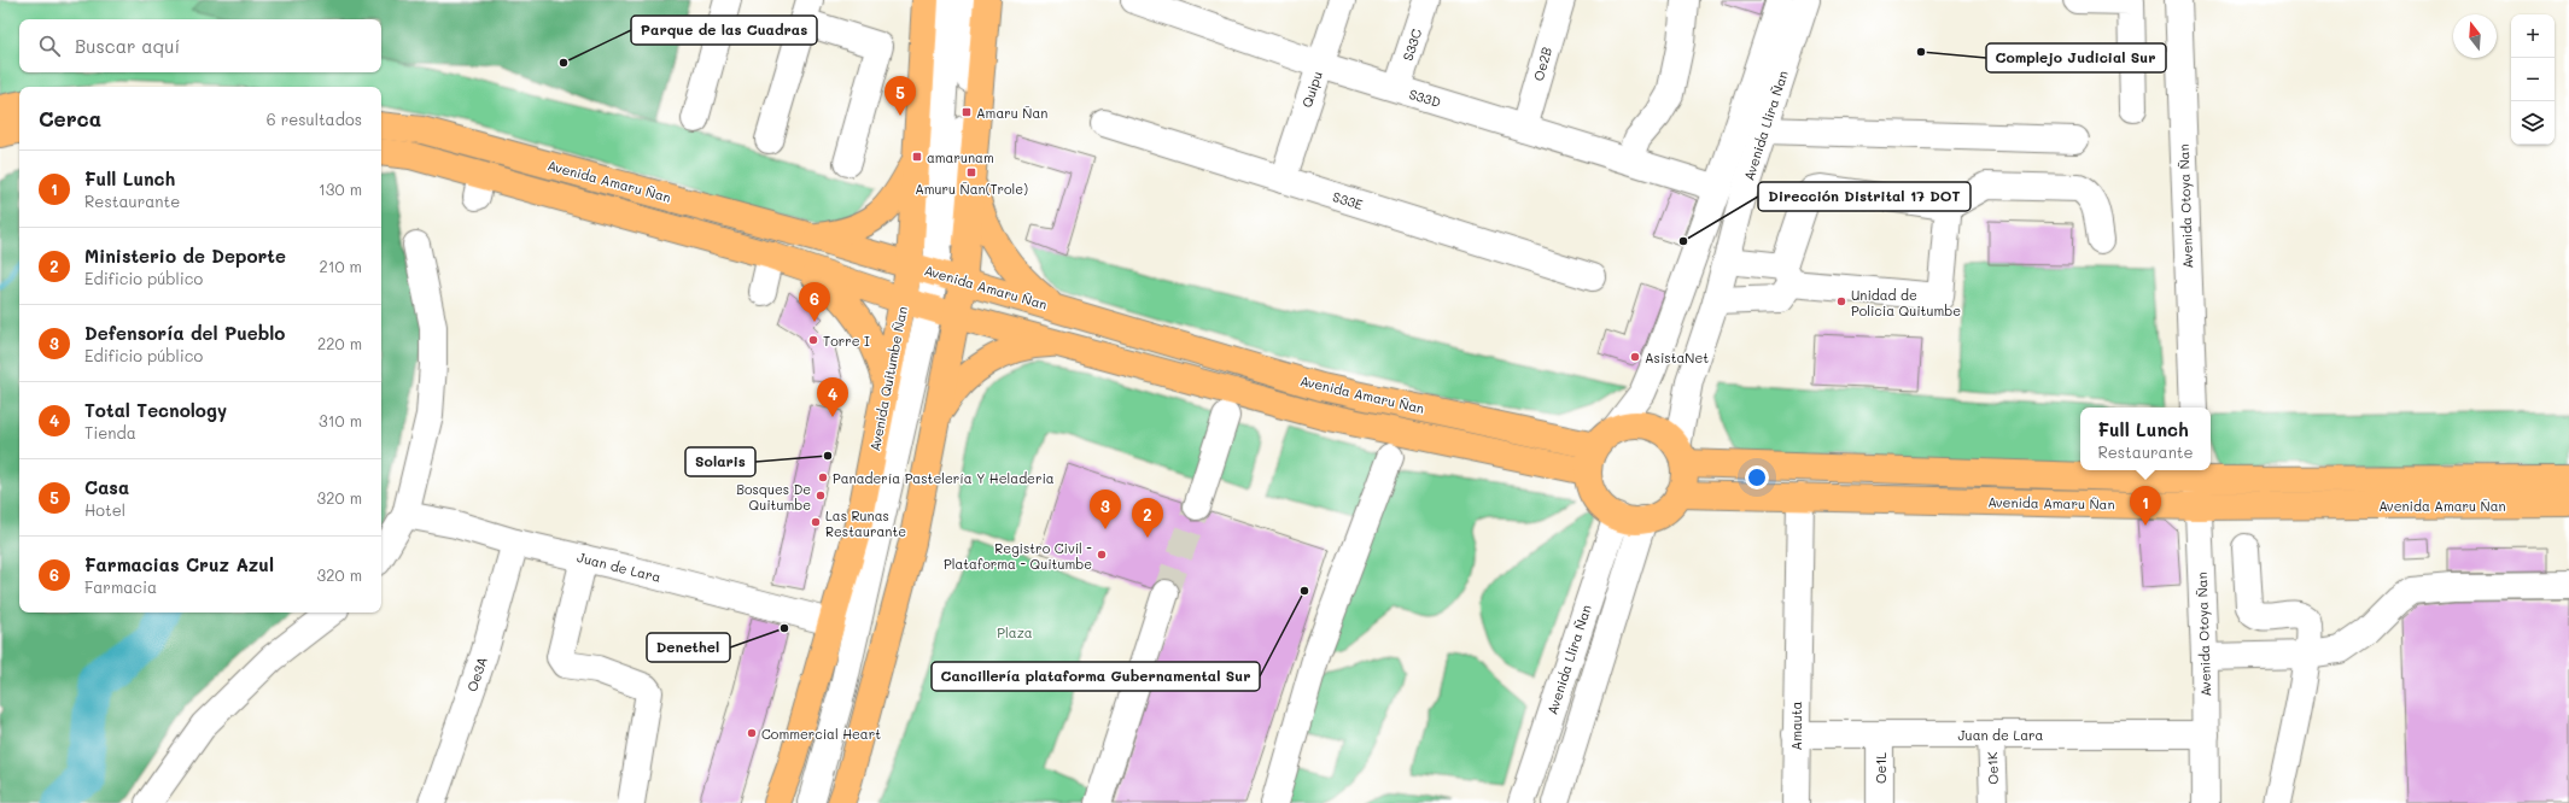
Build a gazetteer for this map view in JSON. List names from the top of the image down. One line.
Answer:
{"streets":{"main road":["Avenida Amaru Ñan","Avenida Quitumbe Ñan"],"street":["S33C","Oe2B","Quipu","S33D","Avenida Llira Ñan","S33E","Avenida Otoya Ñan","Juan de Lara","Oe3A","Amauta","Oe1L","Oe1K"]},"crossings":[["S33C","S33D"],["Oe2B","S33D"],["Quipu","S33D"],["Quipu","S33E"],["S33D","Avenida Llira Ñan"],["Avenida Llira Ñan","Avenida Amaru Ñan"],["Avenida Amaru Ñan","Avenida Otoya Ñan"],["Avenida Amaru Ñan","Avenida Quitumbe Ñan"],["Avenida Amaru Ñan","Amauta"],["Avenida Otoya Ñan","Juan de Lara"],["Avenida Quitumbe Ñan","Juan de Lara"],["Juan de Lara","Oe3A"],["Juan de Lara","Amauta"],["Juan de Lara","Oe1L"],["Juan de Lara","Oe1K"]],"parks":["Plaza"],"places":{"other":["Complejo Judicial Sur","Parque de las Cuadras","Dirección Distrital 17 DOT","Unidad de Policia Quitumbe","Torre I","AsistaNet","Solaris","Panadería Pastelería Y Heladeria","Bosques De Quitumbe","Las Runas Restaurante","Registro Civil - Plataforma - Quitumbe","Cancillería plataforma Gubernamental Sur","Denethel","Commercial Heart"],"transit":["Amaru Ñan","amarunam","Amuru Ñan(Trole)"]},"north":"top","page":{"map_buttons":["+","−"],"search":"Buscar aquí","pins":["5","6","4","1","3","2"],"heading":["Cerca","6 resultados"],"list":[{"mark":"1","name":"Full Lunch","note":"Restaurante","value":"130 m"},{"mark":"2","name":"Ministerio de Deporte","note":"Edificio público","value":"210 m"},{"mark":"3","name":"Defensoría del Pueblo","note":"Edificio público","value":"220 m"},{"mark":"4","name":"Total Tecnology","note":"Tienda","value":"310 m"},{"mark":"5","name":"Casa","note":"Hotel","value":"320 m"},{"mark":"6","name":"Farmacias Cruz Azul","note":"Farmacia","value":"320 m"}],"popup":["Full Lunch","Restaurante"]}}
